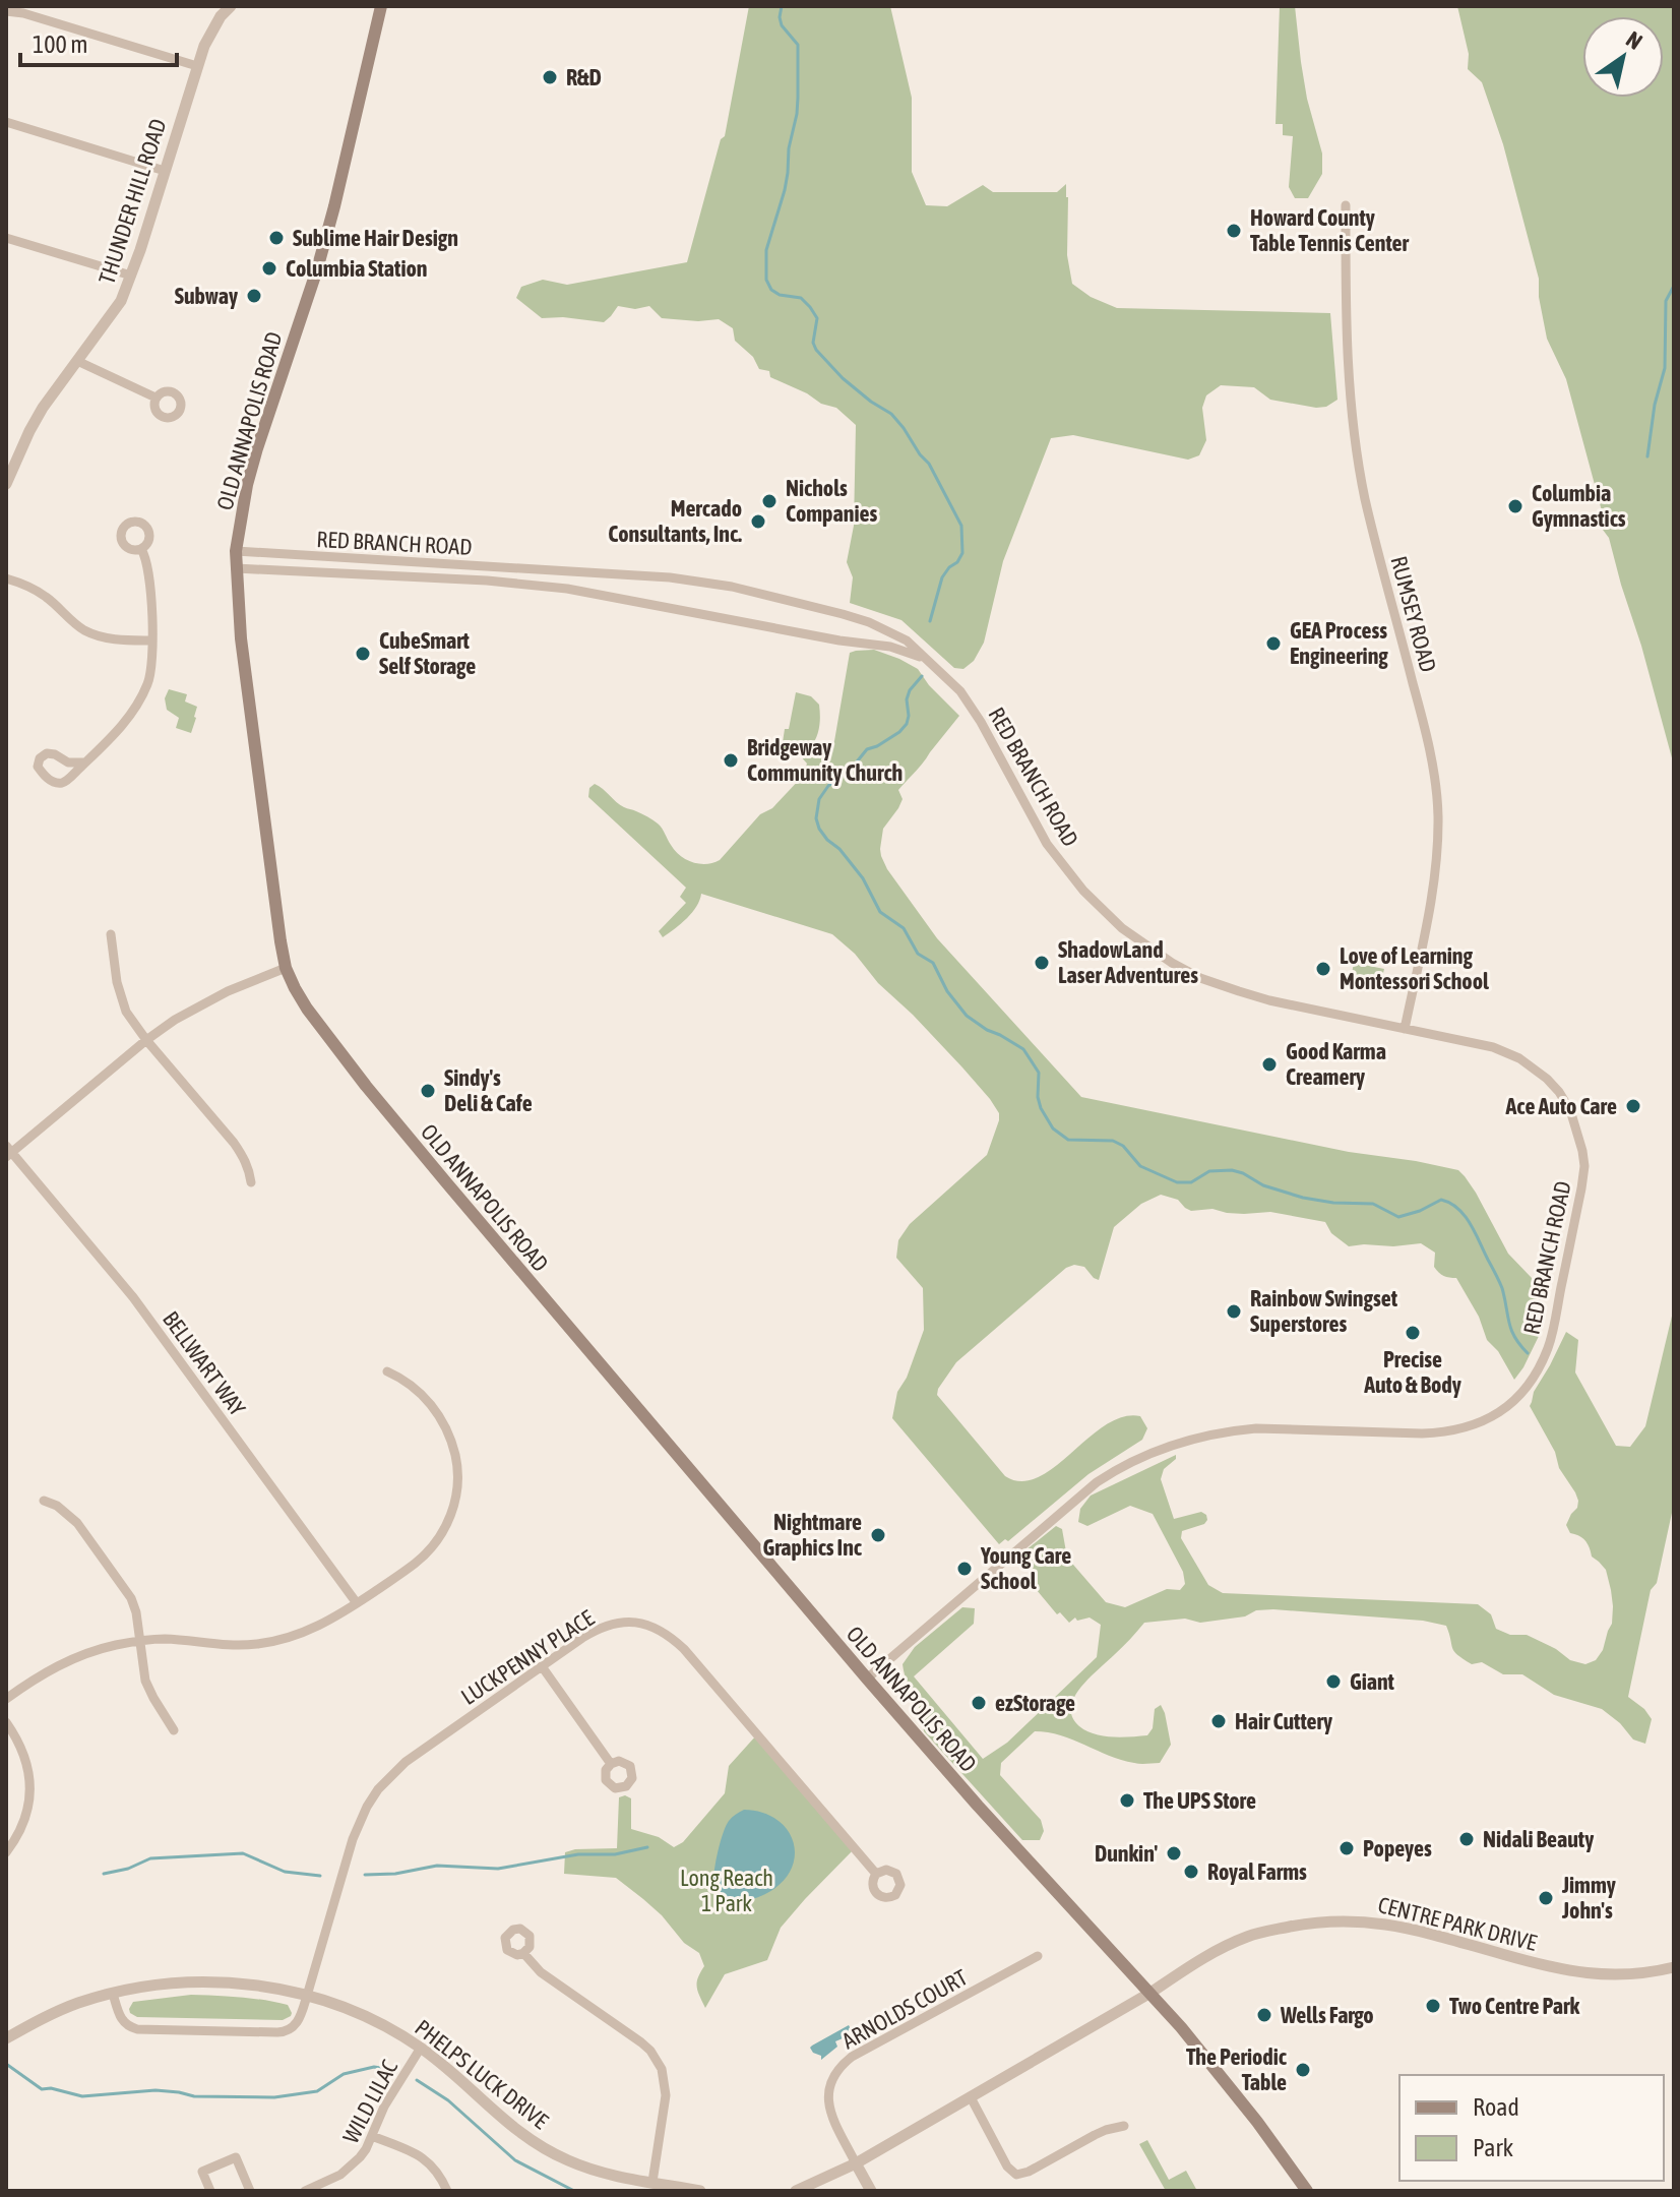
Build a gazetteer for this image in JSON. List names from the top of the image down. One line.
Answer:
{"streets":{"main road":["OLD ANNAPOLIS ROAD"],"street":["THUNDER HILL ROAD","RED BRANCH ROAD","RUMSEY ROAD","BELLWART WAY","LUCKPENNY PLACE","CENTRE PARK DRIVE","ARNOLDS COURT","PHELPS LUCK DRIVE","WILD LILAC"]},"crossings":[["OLD ANNAPOLIS ROAD","RED BRANCH ROAD"],["OLD ANNAPOLIS ROAD","CENTRE PARK DRIVE"],["RED BRANCH ROAD","RUMSEY ROAD"],["LUCKPENNY PLACE","PHELPS LUCK DRIVE"],["PHELPS LUCK DRIVE","WILD LILAC"]],"parks":["Long Reach 1 Park"],"places":["R&D","Howard County Table Tennis Center","Sublime Hair Design","Columbia Station","Subway","Nichols Companies","Columbia Gymnastics","Mercado Consultants, Inc.","GEA Process Engineering","CubeSmart Self Storage","Bridgeway Community Church","ShadowLand Laser Adventures","Love of Learning Montessori School","Good Karma Creamery","Sindy's Deli & Cafe","Ace Auto Care","Rainbow Swingset Superstores","Precise Auto & Body","Nightmare Graphics Inc","Young Care School","Giant","ezStorage","Hair Cuttery","The UPS Store","Nidali Beauty","Popeyes","Dunkin'","Royal Farms","Jimmy John's","Two Centre Park","Wells Fargo","The Periodic Table"],"legend":["Road","Park"],"scale_bar":"100 m","north":"top right"}
